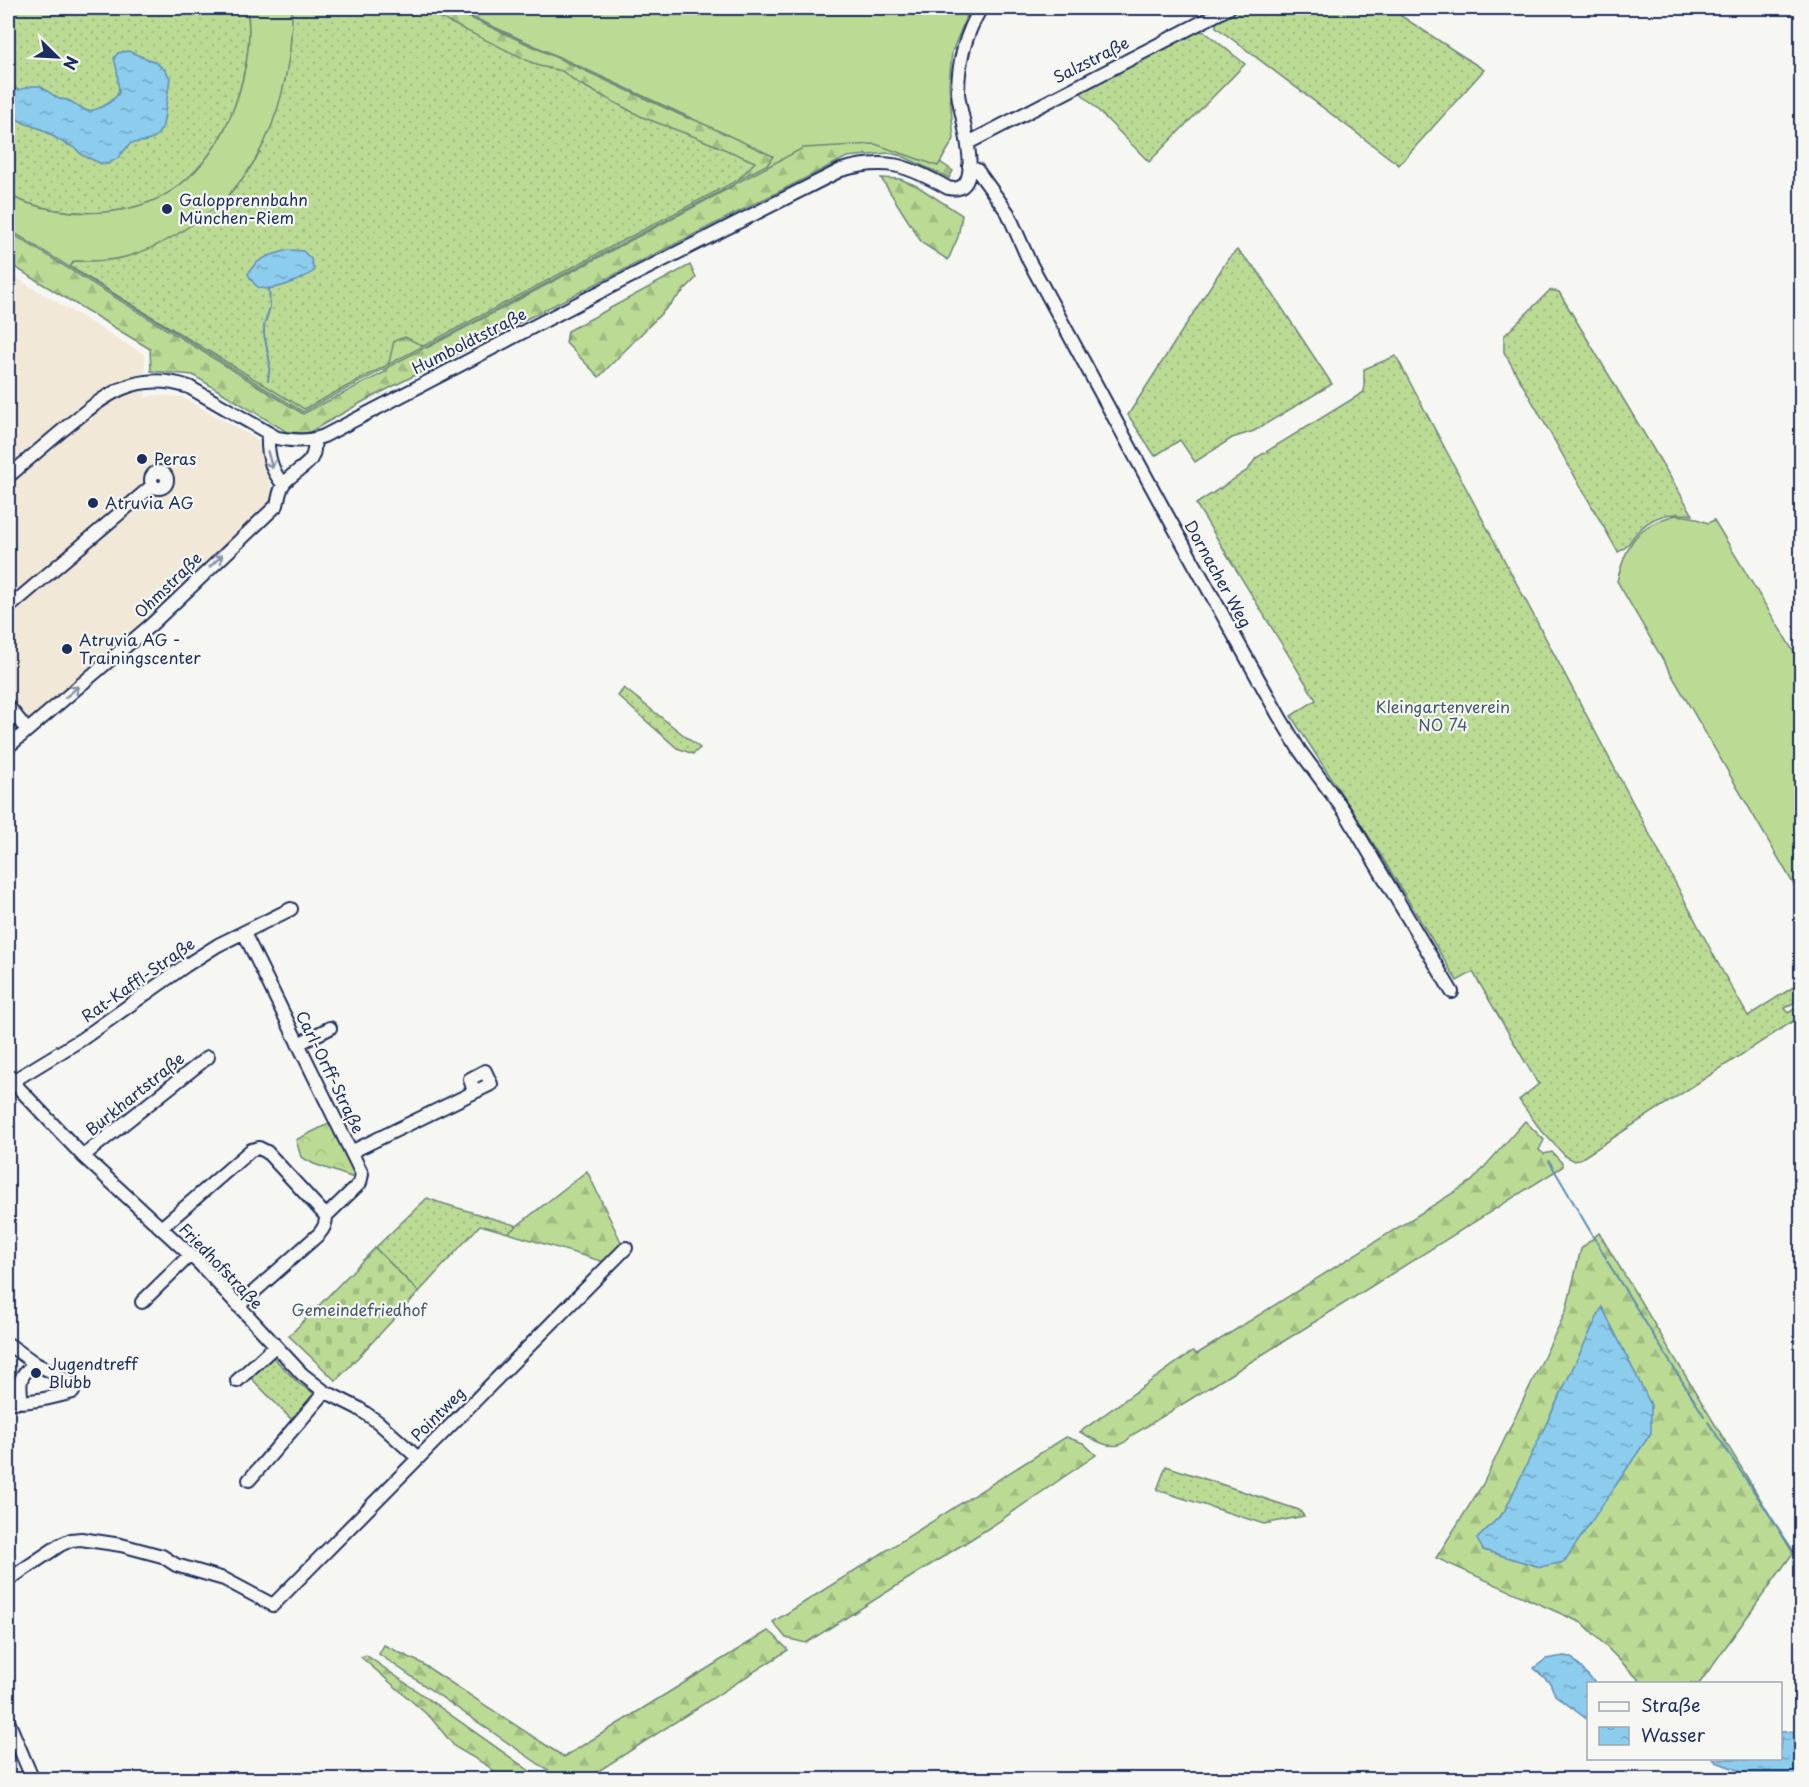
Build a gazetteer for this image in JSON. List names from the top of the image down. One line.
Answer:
{"streets":{"street":["Salzstraße","Humboldtstraße","Dornacher Weg","Ohmstraße","Rat-Kaffl-Straße","Carl-Orff-Straße","Burkhartstraße","Friedhofstraße","Pointweg"]},"crossings":[["Humboldtstraße","Dornacher Weg"],["Humboldtstraße","Ohmstraße"],["Rat-Kaffl-Straße","Carl-Orff-Straße"],["Rat-Kaffl-Straße","Friedhofstraße"],["Burkhartstraße","Friedhofstraße"],["Friedhofstraße","Pointweg"]],"parks":["Kleingartenverein NO 74","Gemeindefriedhof"],"places":["Galopprennbahn München-Riem","Peras","Atruvia AG","Atruvia AG - Trainingscenter","Jugendtreff Blubb"],"legend":["Straße","Wasser"],"north":"bottom right"}
